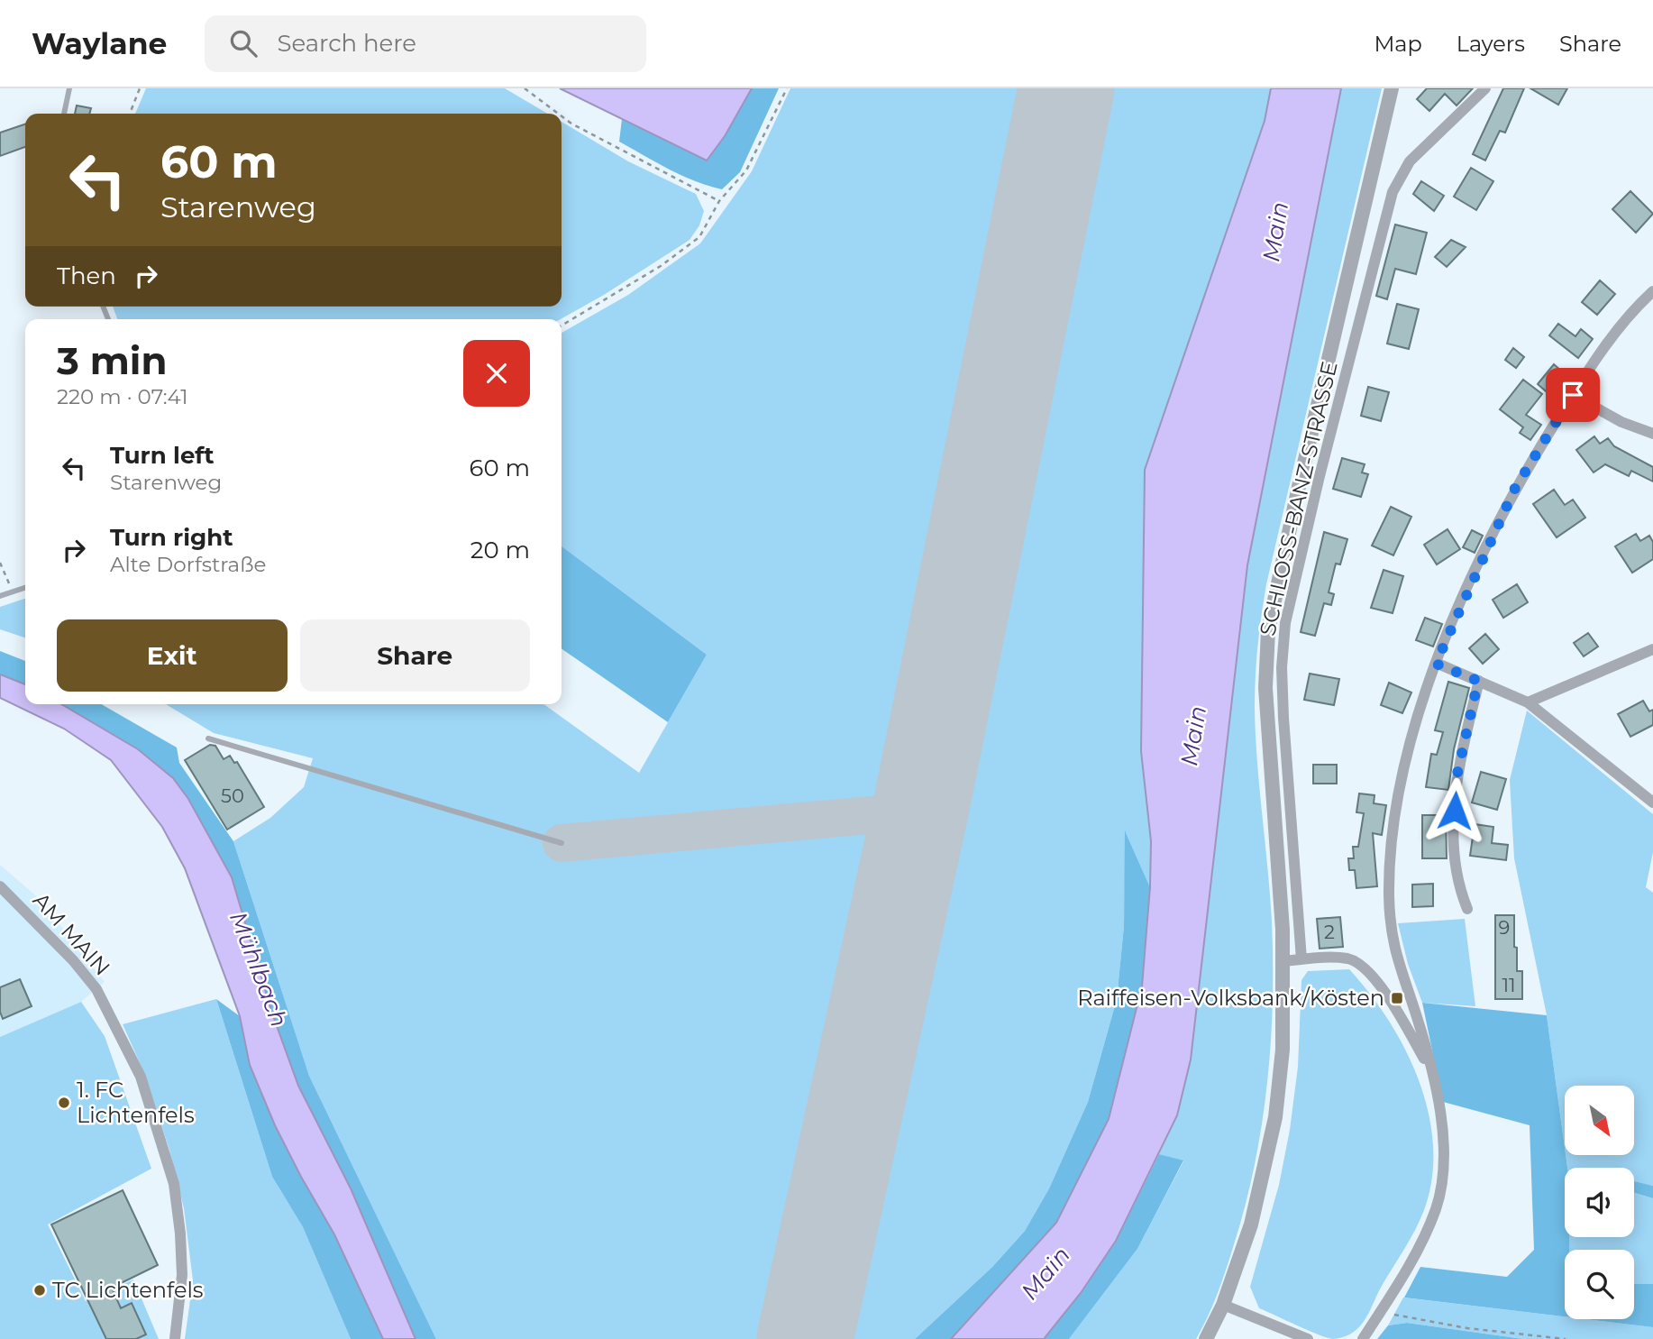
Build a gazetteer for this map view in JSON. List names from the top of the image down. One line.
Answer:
{"streets":{"street":["SCHLOSS-BANZ-STRASSE","AM MAIN"]},"water":["Main","Mühlbach"],"places":{"transit":["Raiffeisen-Volksbank/Kösten"],"other":["1. FC Lichtenfels","TC Lichtenfels"]},"house_numbers":["50","9","2","11"],"north":"bottom right","page":{"header":"Waylane","search":"Search here","nav":["Map","Layers","Share"],"turn":["60 m","Starenweg"],"then":"Then","heading":["3 min","220 m · 07:41"],"list":[{"name":"Turn left","note":"Starenweg","value":"60 m"},{"name":"Turn right","note":"Alte Dorfstraße","value":"20 m"}],"buttons":["Exit","Share"]}}
